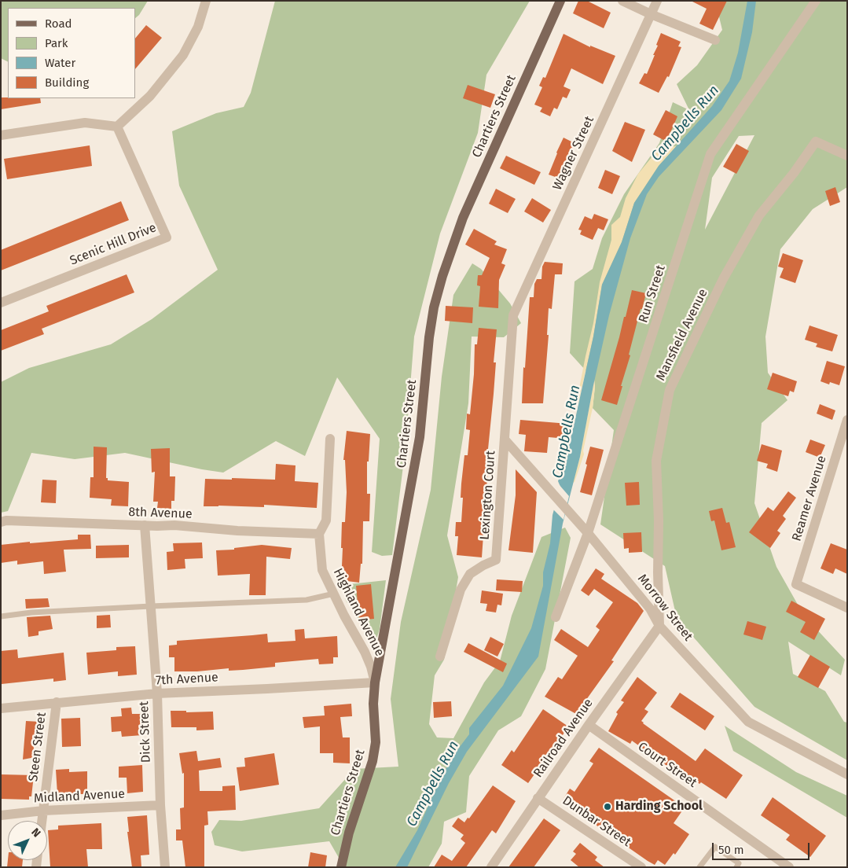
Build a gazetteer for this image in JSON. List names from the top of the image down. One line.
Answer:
{"streets":{"main road":["Chartiers Street"],"street":["Wagner Street","Scenic Hill Drive","Run Street","Mansfield Avenue","Lexington Court","Reamer Avenue","8th Avenue","Morrow Street","Highland Avenue","7th Avenue","Dick Street","Railroad Avenue","Steen Street","Court Street","Midland Avenue","Dunbar Street"]},"crossings":[["Chartiers Street","Highland Avenue"],["Chartiers Street","7th Avenue"],["Wagner Street","Lexington Court"],["Run Street","Morrow Street"],["Mansfield Avenue","Morrow Street"],["Mansfield Avenue","Railroad Avenue"],["Lexington Court","Morrow Street"],["8th Avenue","Highland Avenue"],["8th Avenue","Dick Street"],["Morrow Street","Railroad Avenue"],["Highland Avenue","7th Avenue"],["7th Avenue","Dick Street"],["7th Avenue","Steen Street"],["Dick Street","Midland Avenue"],["Railroad Avenue","Court Street"],["Railroad Avenue","Dunbar Street"],["Steen Street","Midland Avenue"]],"water":["Campbells Run"],"places":["Harding School"],"legend":["Road","Park","Water","Building"],"scale_bar":"50 m","north":"top right"}
